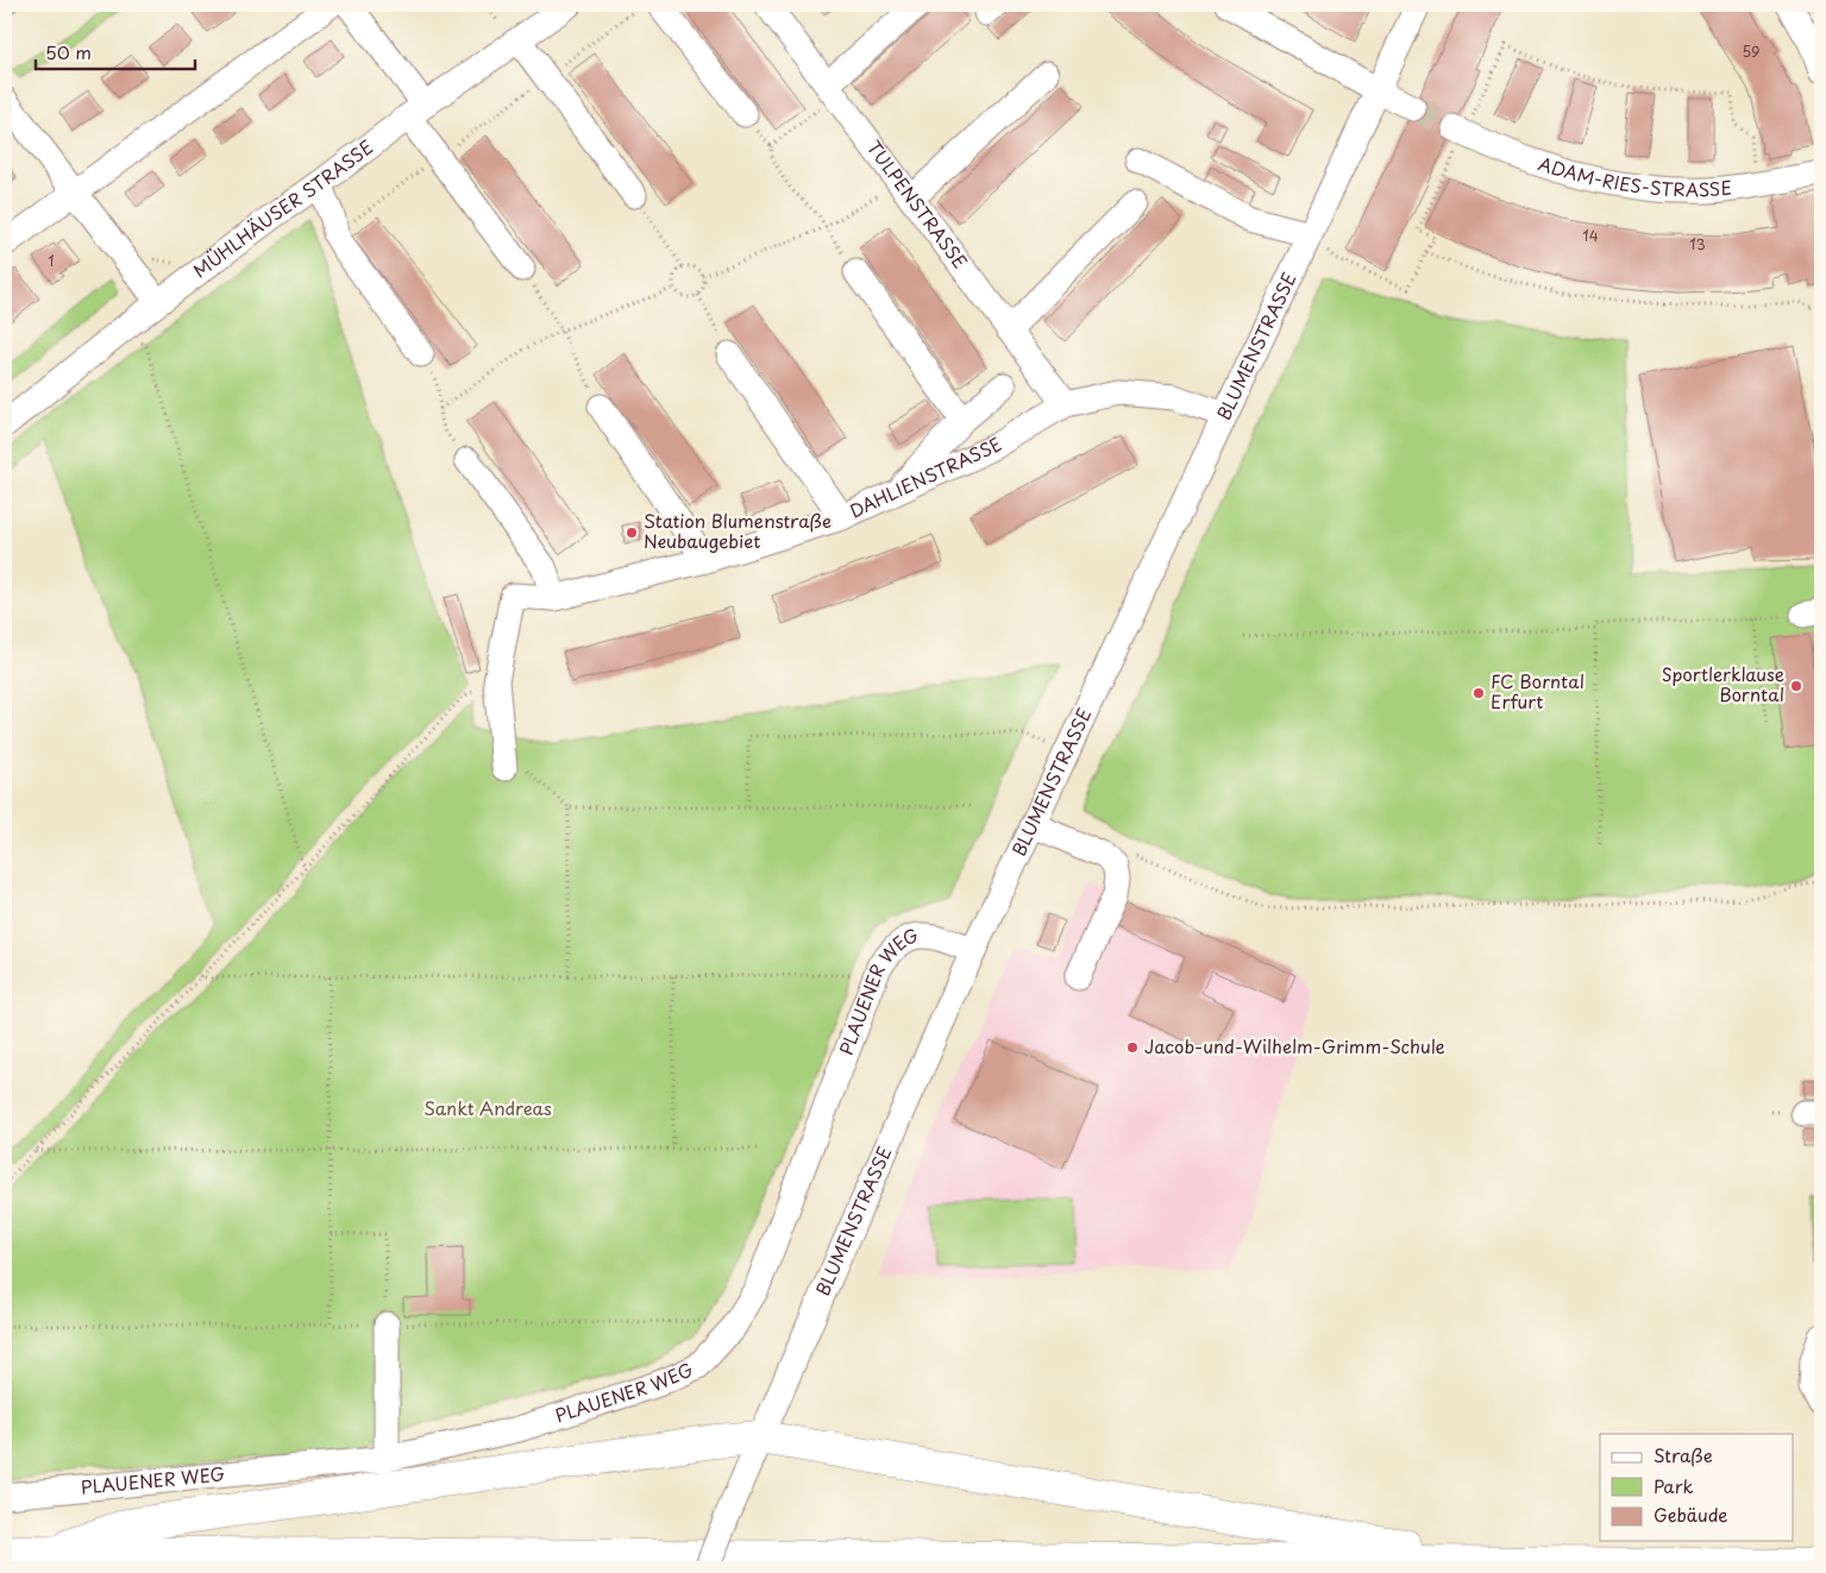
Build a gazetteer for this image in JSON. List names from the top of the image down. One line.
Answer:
{"streets":{"street":["ADAM-RIES-STRASSE","TULPENSTRASSE","MÜHLHÄUSER STRASSE","BLUMENSTRASSE","DAHLIENSTRASSE","PLAUENER WEG"]},"crossings":[["TULPENSTRASSE","DAHLIENSTRASSE"],["BLUMENSTRASSE","DAHLIENSTRASSE"],["BLUMENSTRASSE","PLAUENER WEG"]],"parks":["Sankt Andreas"],"places":["Station Blumenstraße Neubaugebiet","Sportlerklause Borntal","FC Borntal Erfurt","Jacob-und-Wilhelm-Grimm-Schule"],"house_numbers":["59","14","13","1"],"legend":["Straße","Park","Gebäude"],"scale_bar":"50 m"}
